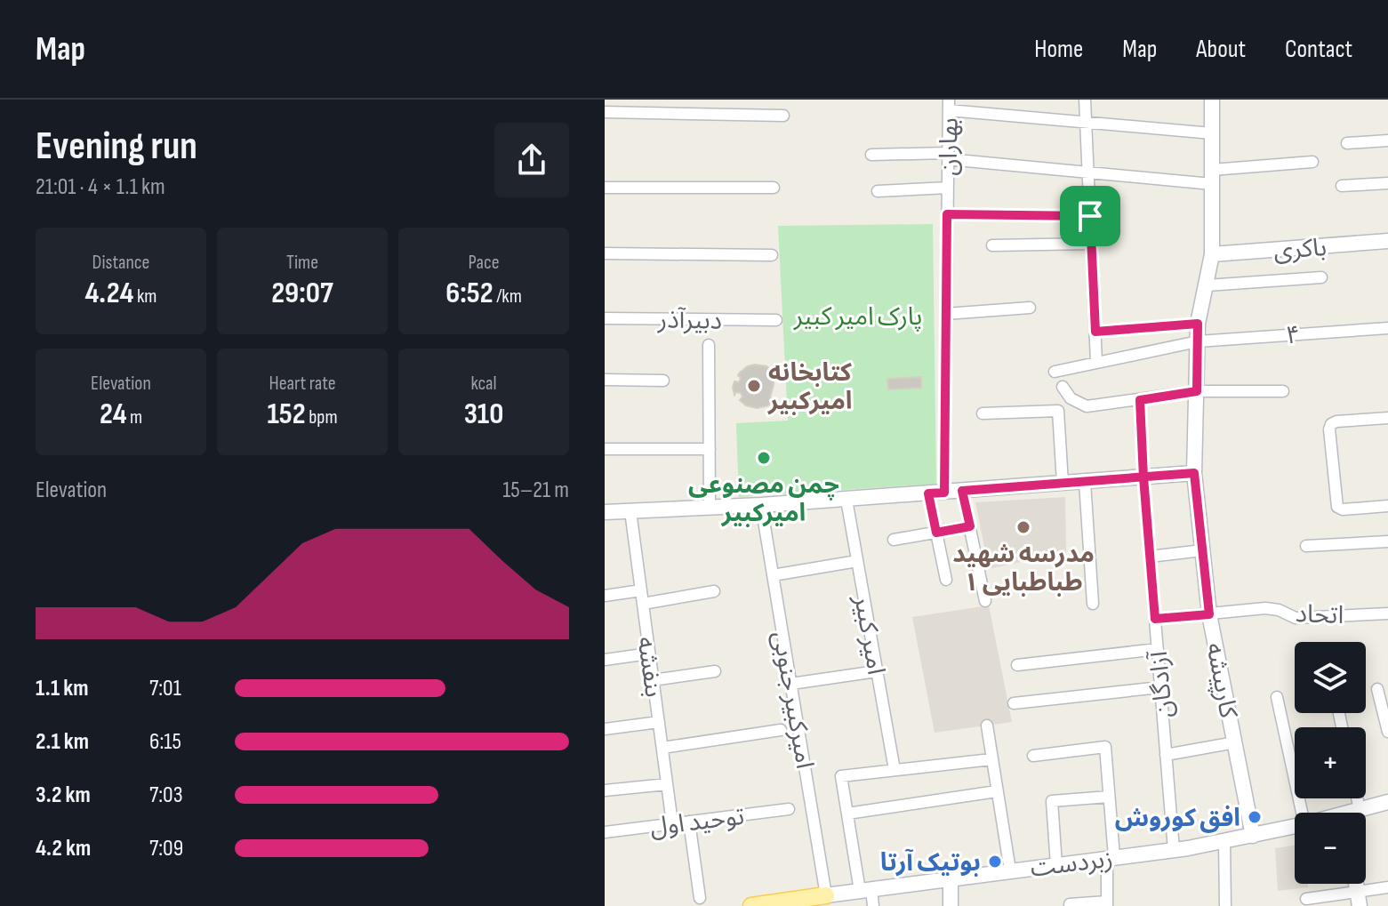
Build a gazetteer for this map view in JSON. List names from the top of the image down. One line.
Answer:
{"streets":{"main road":["باکری","کارپیشه","زبردست"],"street":["بهاران","دبیرآذر","۴","اتحاد","امیر کبیر","بنفشه","آزادگان","امیرکبیر جنوبی","توحید اول"]},"crossings":[["باکری","کارپیشه"],["۴","کارپیشه"],["اتحاد","کارپیشه"],["اتحاد","آزادگان"],["بنفشه","توحید اول"],["کارپیشه","زبردست"],["آزادگان","زبردست"],["امیرکبیر جنوبی","زبردست"]],"parks":["پارک امیر کبیر"],"places":["کتابخانه امیرکبیر","چمن مصنوعی امیرکبیر","مدرسه شهید طباطبایی ۱","افق کوروش","بوتیک آرتا"],"page":{"header":"Map","nav":["Home","Map","About","Contact"],"heading":["Evening run","21:01 · 4 × 1.1 km"],"stats":[["Distance","4.24 km"],["Time","29:07"],["Pace","6:52 /km"],["Elevation","24 m"],["Heart rate","152 bpm"],["kcal","310"]],"chart":["Elevation","15–21 m"],"map_buttons":["+","−"],"list":[{"name":"1.1 km","note":"7:01"},{"name":"2.1 km","note":"6:15"},{"name":"3.2 km","note":"7:03"},{"name":"4.2 km","note":"7:09"}]}}
